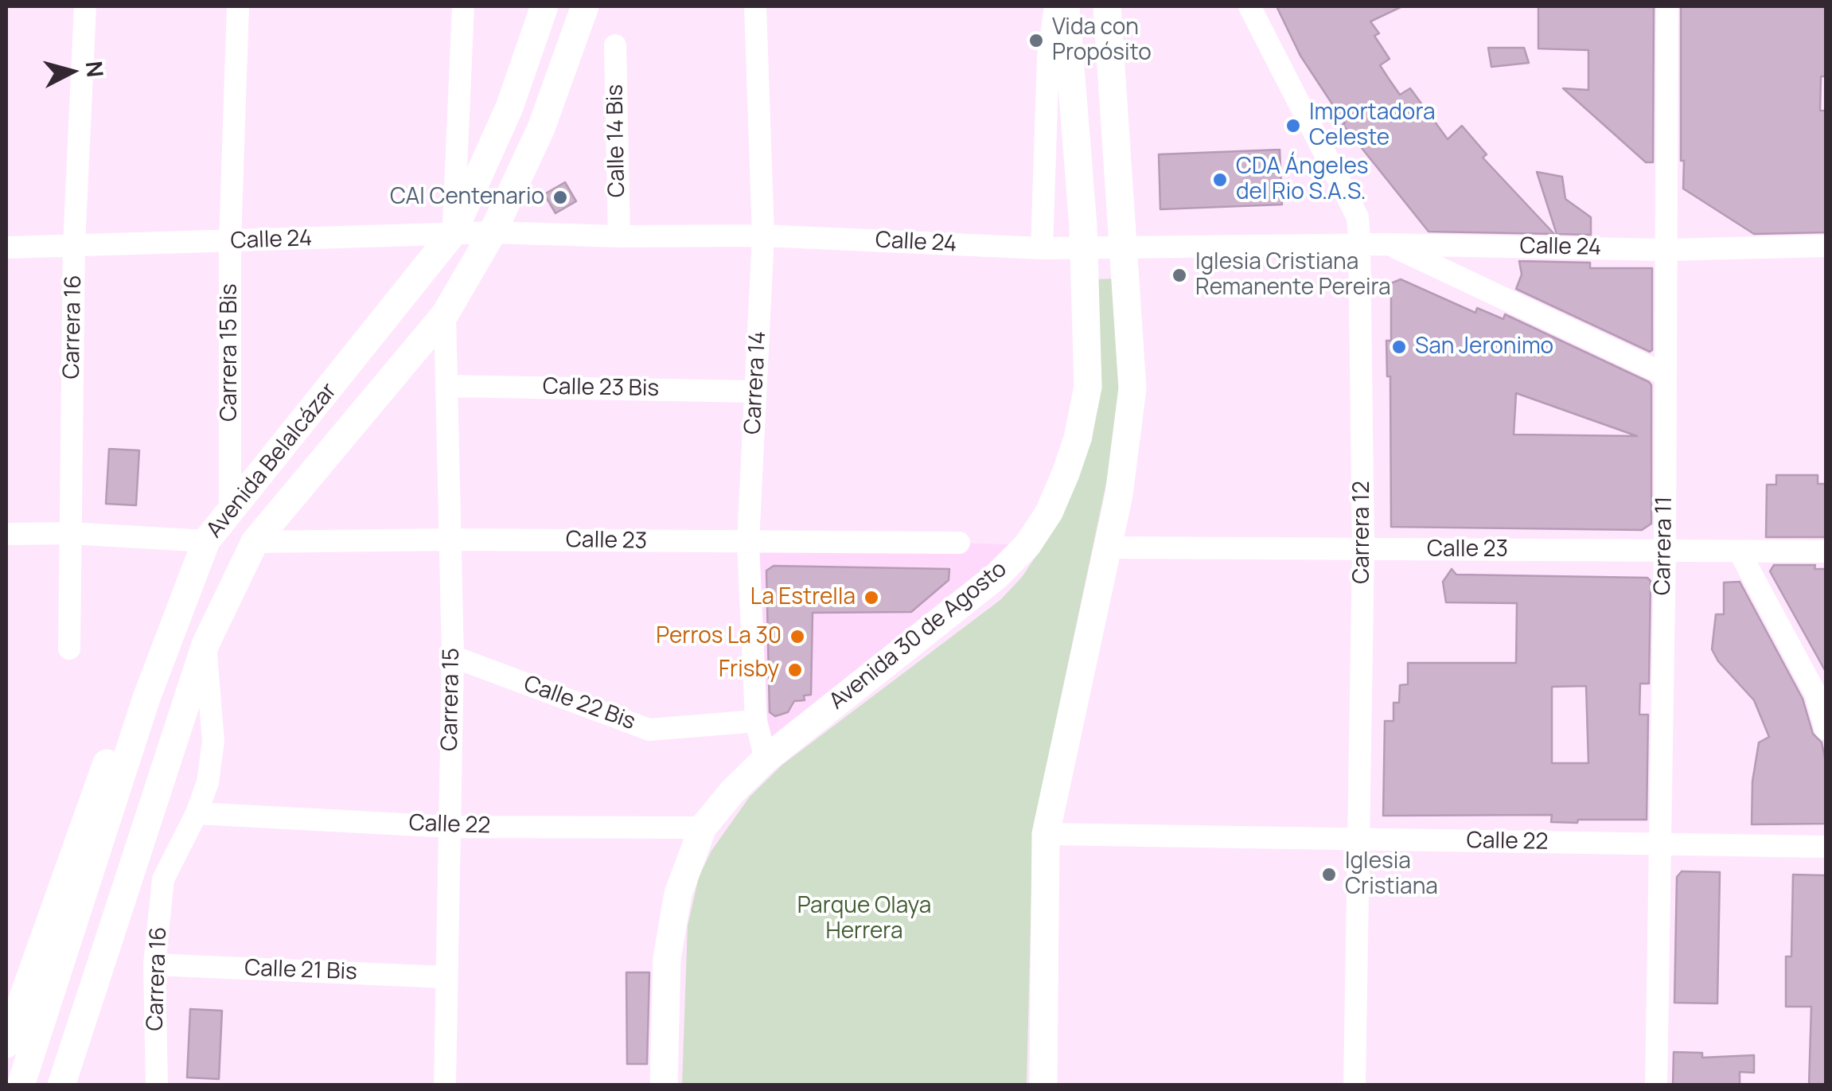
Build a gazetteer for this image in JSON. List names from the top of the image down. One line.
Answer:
{"streets":{"main road":["Avenida Belalcázar","Avenida 30 de Agosto"],"street":["Calle 14 Bis","Calle 24","Carrera 16","Carrera 15 Bis","Carrera 14","Calle 23 Bis","Carrera 12","Calle 23","Carrera 11","Carrera 15","Calle 22 Bis","Calle 22","Calle 21 Bis"]},"crossings":[["Calle 14 Bis","Calle 24"],["Calle 24","Carrera 16"],["Calle 24","Carrera 15 Bis"],["Calle 24","Carrera 14"],["Calle 24","Avenida Belalcázar"],["Calle 24","Carrera 12"],["Calle 24","Carrera 11"],["Calle 24","Avenida 30 de Agosto"],["Carrera 16","Avenida Belalcázar"],["Carrera 16","Calle 22"],["Carrera 16","Calle 21 Bis"],["Carrera 15 Bis","Avenida Belalcázar"],["Carrera 14","Calle 23 Bis"],["Carrera 14","Calle 23"],["Carrera 14","Avenida 30 de Agosto"],["Carrera 14","Calle 22 Bis"],["Calle 23 Bis","Carrera 15"],["Avenida Belalcázar","Calle 23"],["Avenida Belalcázar","Carrera 15"],["Carrera 12","Calle 23"],["Carrera 12","Calle 22"],["Calle 23","Carrera 11"],["Calle 23","Carrera 15"],["Carrera 11","Calle 22"],["Avenida 30 de Agosto","Calle 22"],["Carrera 15","Calle 22 Bis"],["Carrera 15","Calle 22"],["Carrera 15","Calle 21 Bis"]],"parks":["Parque Olaya Herrera"],"places":["Vida con Propósito","Importadora Celeste","CDA Ángeles del Rio S.A.S.","CAI Centenario","Iglesia Cristiana Remanente Pereira","San Jeronimo","La Estrella","Perros La 30","Frisby","Iglesia Cristiana"],"north":"right"}
